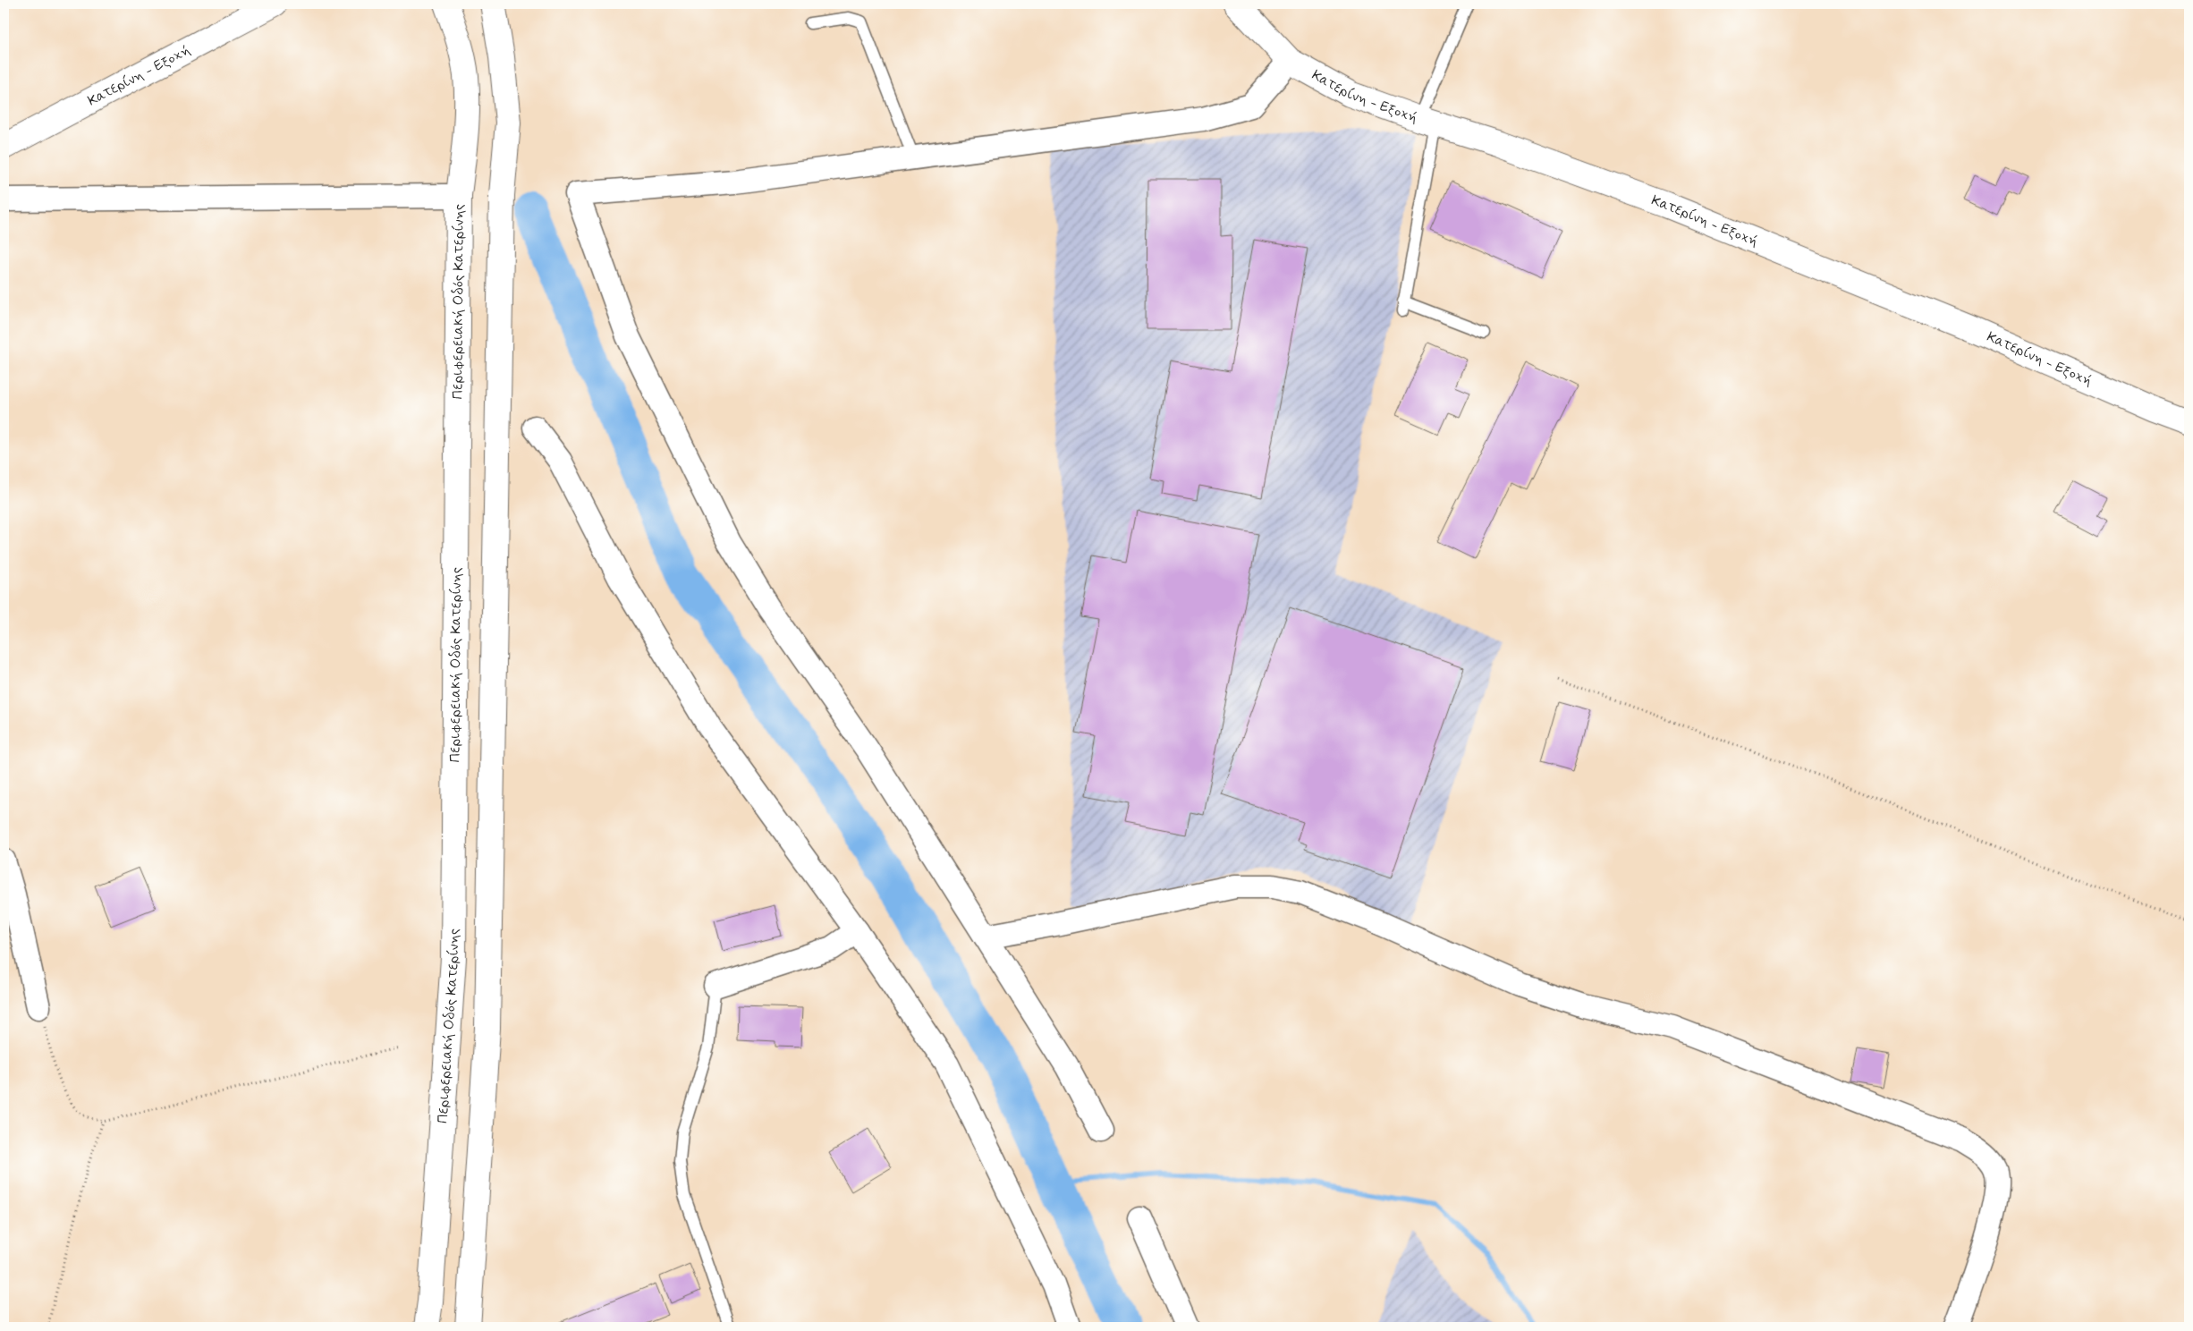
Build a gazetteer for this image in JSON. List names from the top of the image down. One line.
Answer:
{"streets":{"main road":["Κατερίνη - Εξοχή","Περιφερειακή Οδός Κατερίνης"]}}
